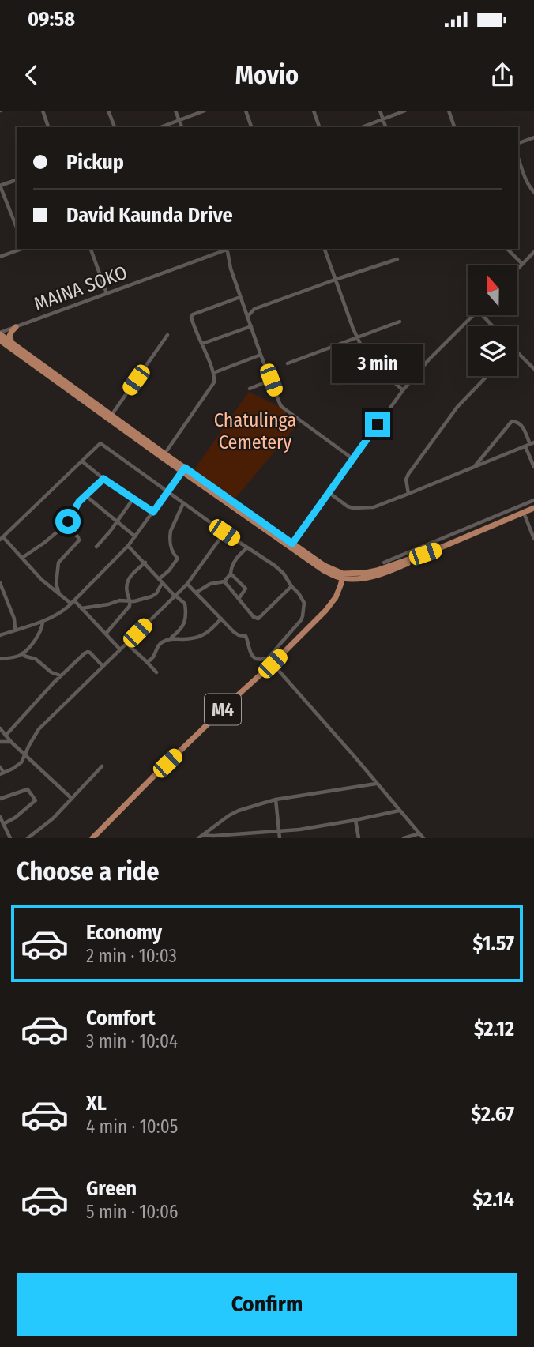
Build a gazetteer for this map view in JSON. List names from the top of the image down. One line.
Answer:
{"streets":{"main road":["M4"],"street":["MAINA SOKO"]},"parks":["Chatulinga Cemetery"],"north":"top","page":{"status":"09:58","header":"Movio","banner":["Pickup","David Kaunda Drive"],"bubble":"3 min","heading":"Choose a ride","list":[{"name":"Economy","note":"2 min · 10:03","value":"$1.57"},{"name":"Comfort","note":"3 min · 10:04","value":"$2.12"},{"name":"XL","note":"4 min · 10:05","value":"$2.67"},{"name":"Green","note":"5 min · 10:06","value":"$2.14"}],"buttons":"Confirm"}}
